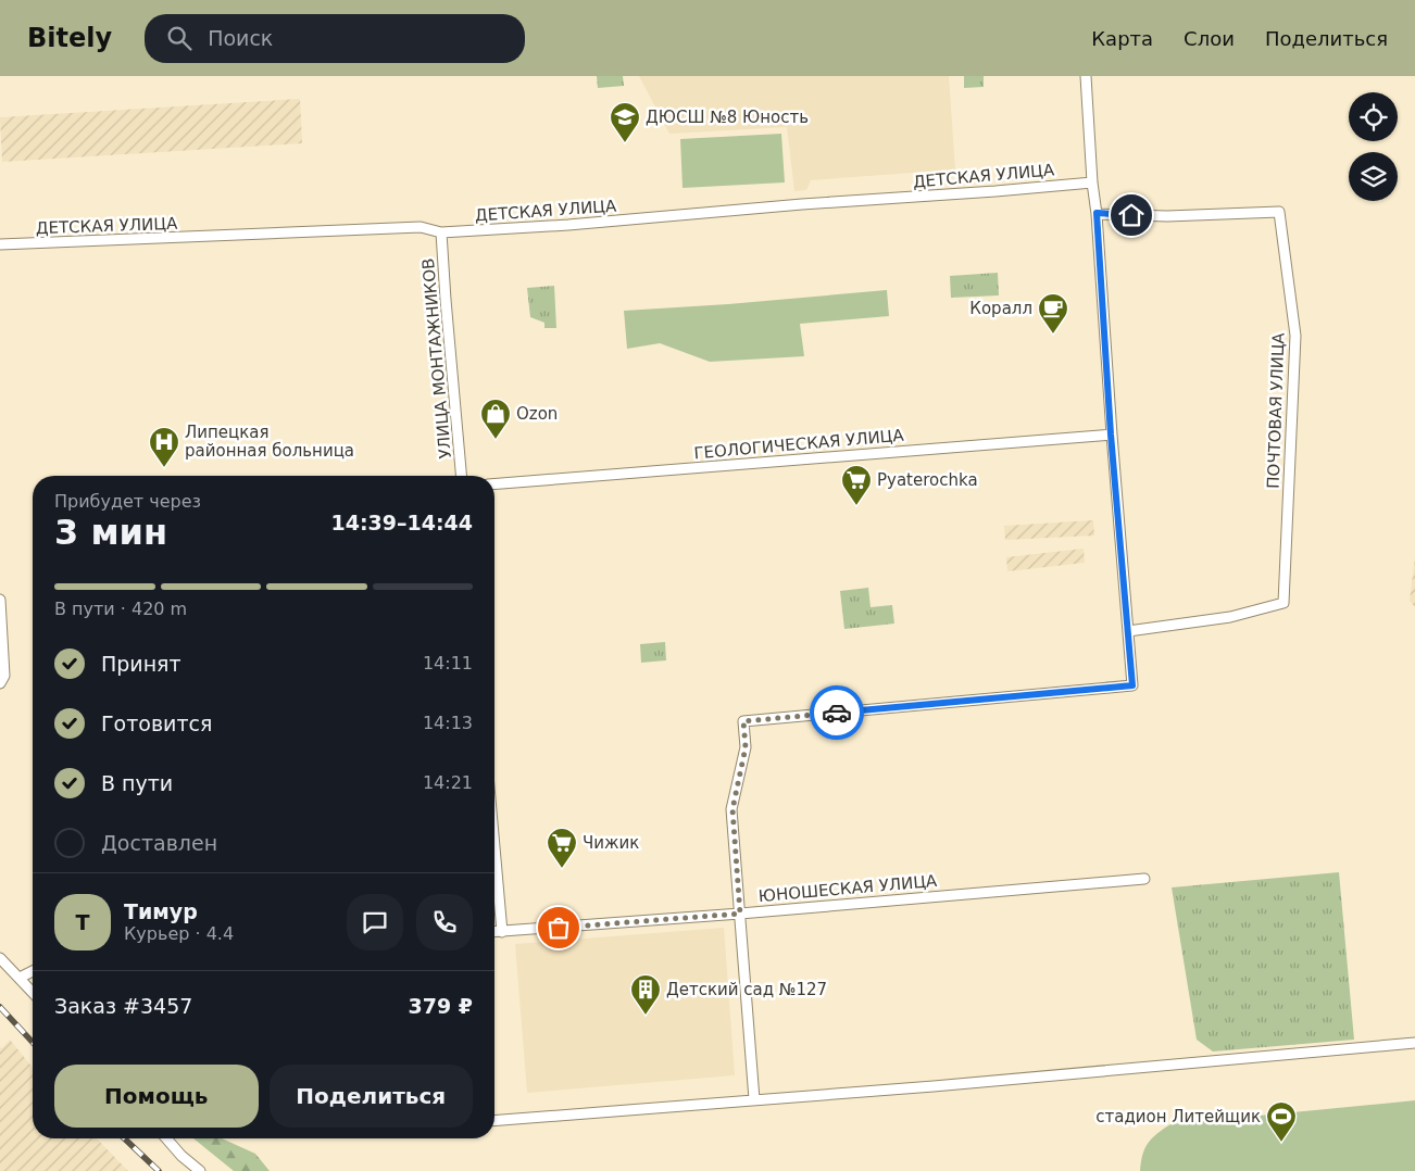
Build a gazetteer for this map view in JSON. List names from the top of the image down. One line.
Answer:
{"streets":{"street":["ДЕТСКАЯ УЛИЦА","УЛИЦА МОНТАЖНИКОВ","ПОЧТОВАЯ УЛИЦА","ГЕОЛОГИЧЕСКАЯ УЛИЦА","ЮНОШЕСКАЯ УЛИЦА"]},"crossings":[["ДЕТСКАЯ УЛИЦА","УЛИЦА МОНТАЖНИКОВ"]],"places":{"school or university":["ДЮСШ №8 Юность"],"cafe":["Коралл"],"shop":["Ozon"],"hospital":["Липецкая районная больница"],"supermarket":["Pyaterochka","Чижик"],"building":["Детский сад №127"],"sports":["стадион Литейщик"]},"page":{"header":"Bitely","search":"Поиск","nav":["Карта","Слои","Поделиться"],"heading":["3 мин","Прибудет через","14:39–14:44"],"panel":["Тимур","Курьер · 4.4","Заказ #3457","379 ₽"],"bar":"В пути · 420 m","list":[["Принят","14:11"],["Готовится","14:13"],["В пути","14:21"],"Доставлен"],"round":"Т","buttons":["Помощь","Поделиться"]}}
